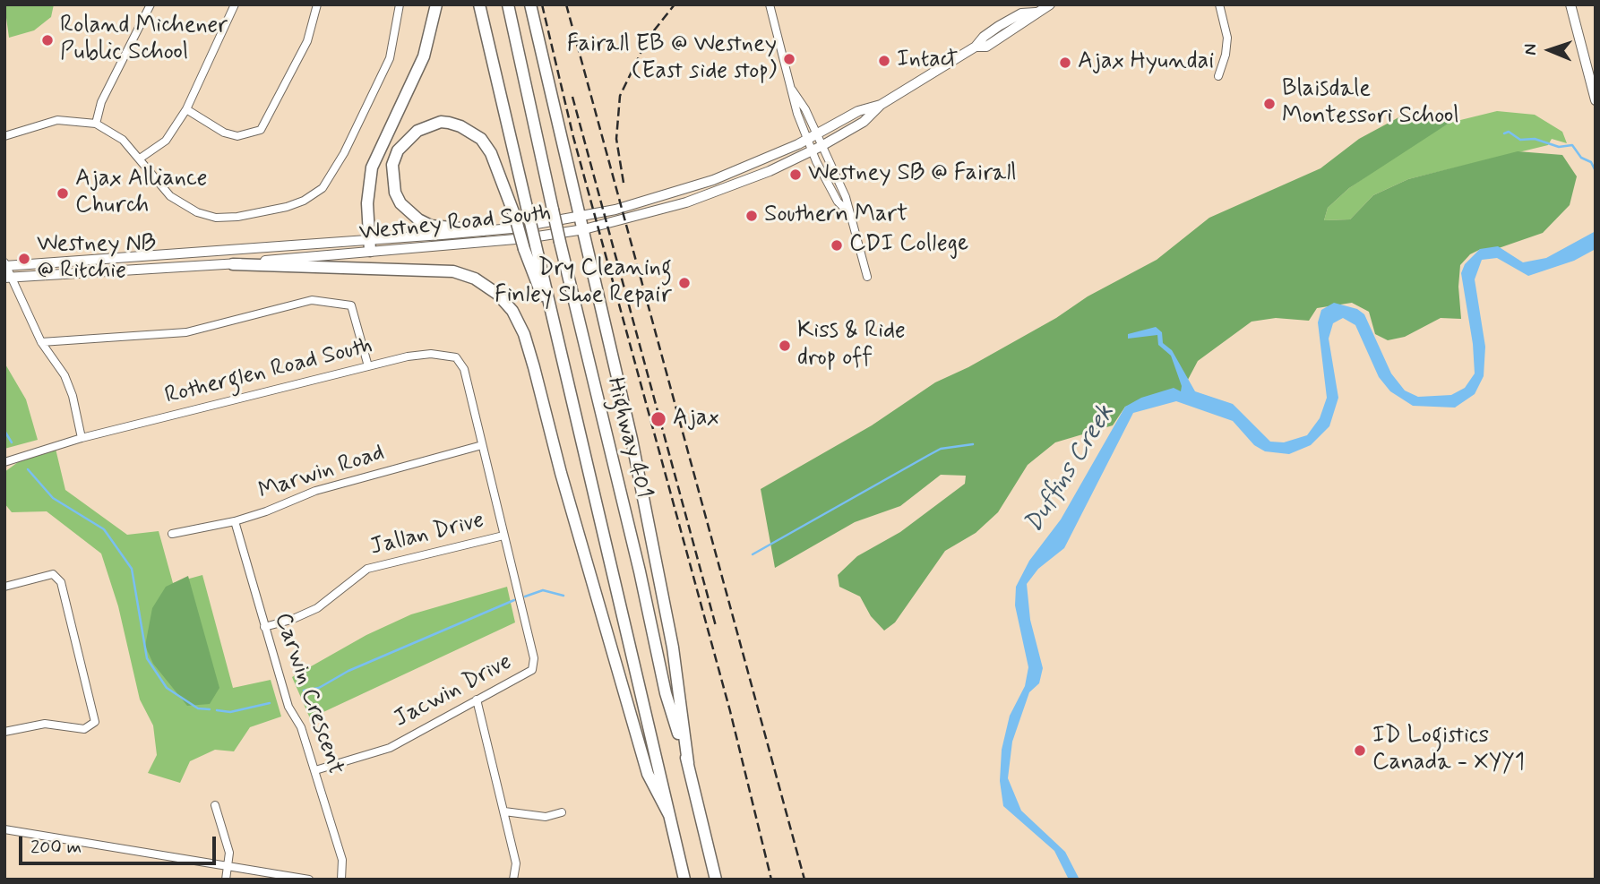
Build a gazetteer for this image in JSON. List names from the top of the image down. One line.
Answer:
{"streets":{"highway":["Highway 401"],"main road":["Westney Road South"],"street":["Rotherglen Road South","Marwin Road","Jallan Drive","Jacwin Drive","Carwin Crescent"]},"crossings":[["Rotherglen Road South","Marwin Road"],["Rotherglen Road South","Jacwin Drive"],["Marwin Road","Jacwin Drive"],["Marwin Road","Carwin Crescent"],["Jallan Drive","Jacwin Drive"],["Jallan Drive","Carwin Crescent"],["Jacwin Drive","Carwin Crescent"]],"water":["Duffins Creek"],"places":["Roland Michener Public School","Fairall EB @ Westney (East side stop)","Intact","Ajax Hyundai","Blaisdale Montessori School","Westney SB @ Fairall","Ajax Alliance Church","Southern Mart","CDI College","Westney NB @ Ritchie","Dry Cleaning Finley Shoe Repair","Kiss & Ride drop off","Ajax","ID Logistics Canada - XYY1"],"scale_bar":"200 m","north":"left"}
